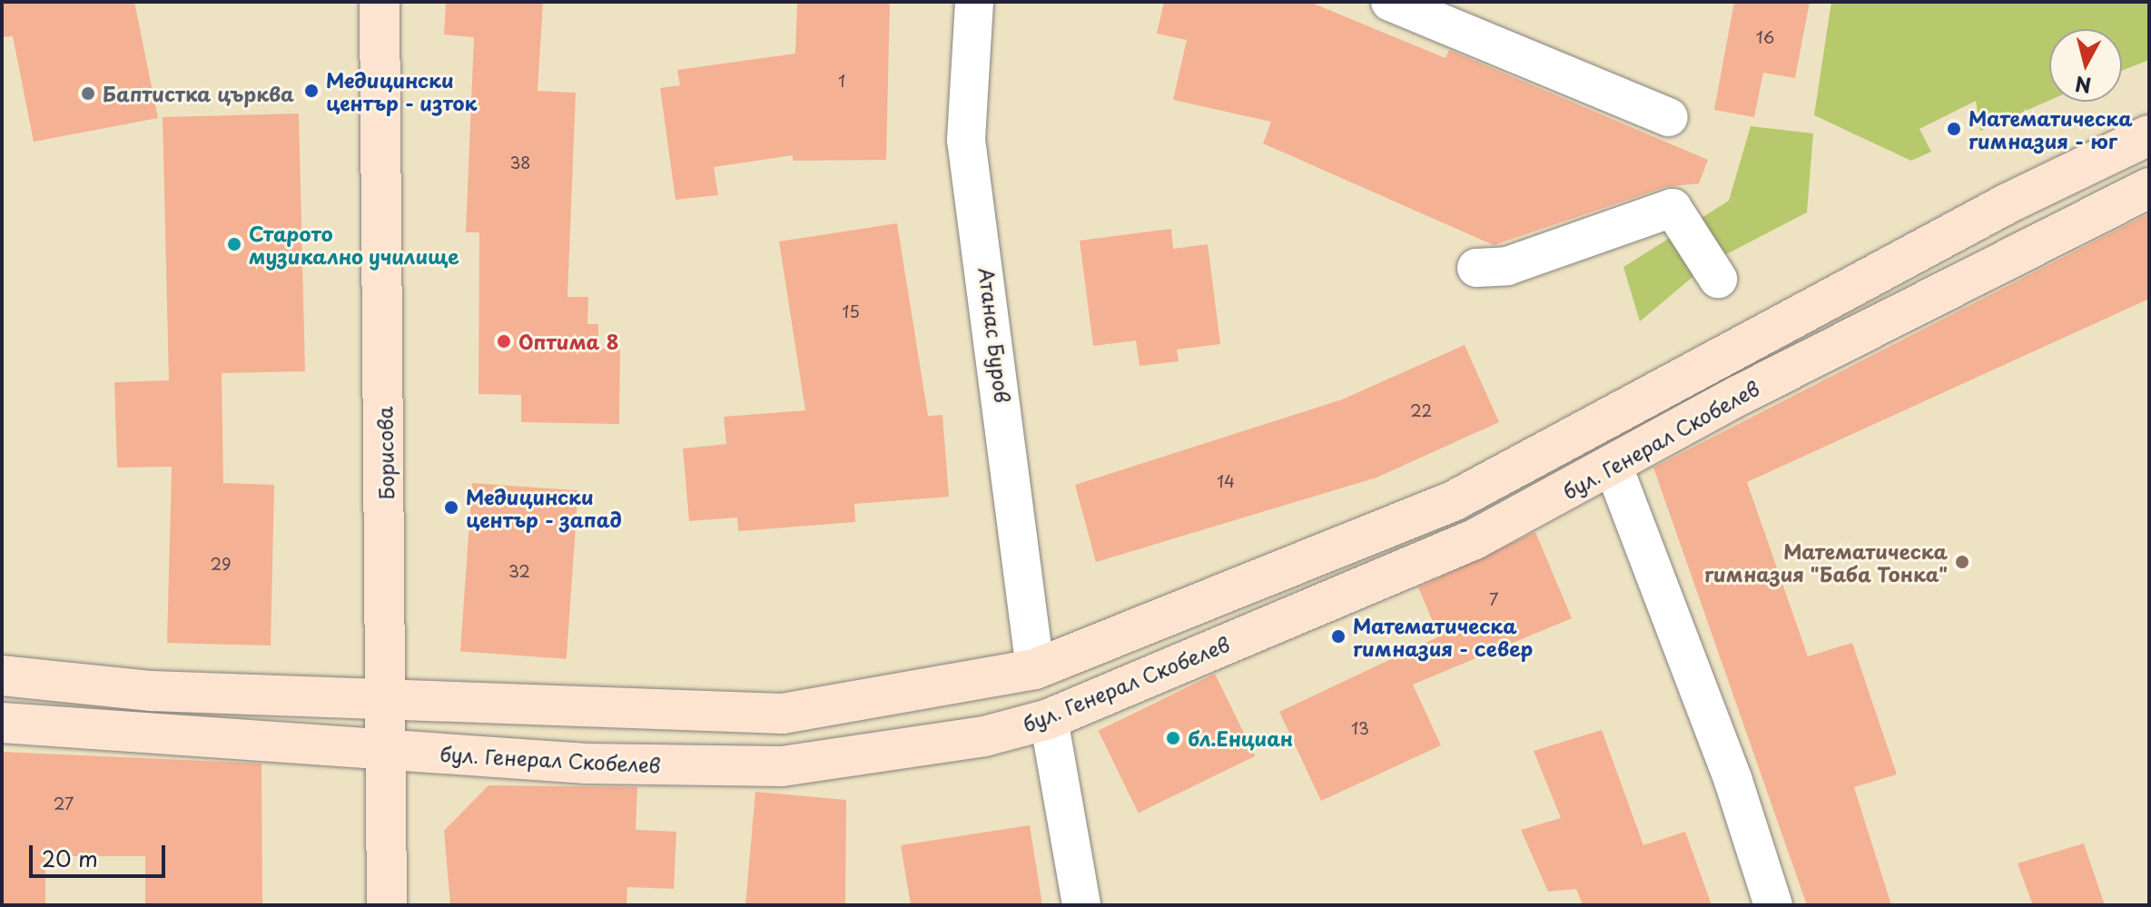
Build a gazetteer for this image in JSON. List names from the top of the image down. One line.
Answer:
{"streets":{"main road":["бул. Генерал Скобелев","Борисова"],"street":["Атанас Буров"]},"crossings":[["Атанас Буров","бул. Генерал Скобелев"],["бул. Генерал Скобелев","Борисова"]],"places":["Медицински център - изток","Баптистка църква","Математическа гимназия - юг","Старото музикално училище","Оптима 8","Медицински център - запад","Математическа гимназия \"Баба Тонка\"","Математическа гимназия - север","бл.Енциан"],"house_numbers":["16","1","38","15","22","14","29","32","7","13","27"],"scale_bar":"20 m","north":"bottom"}
